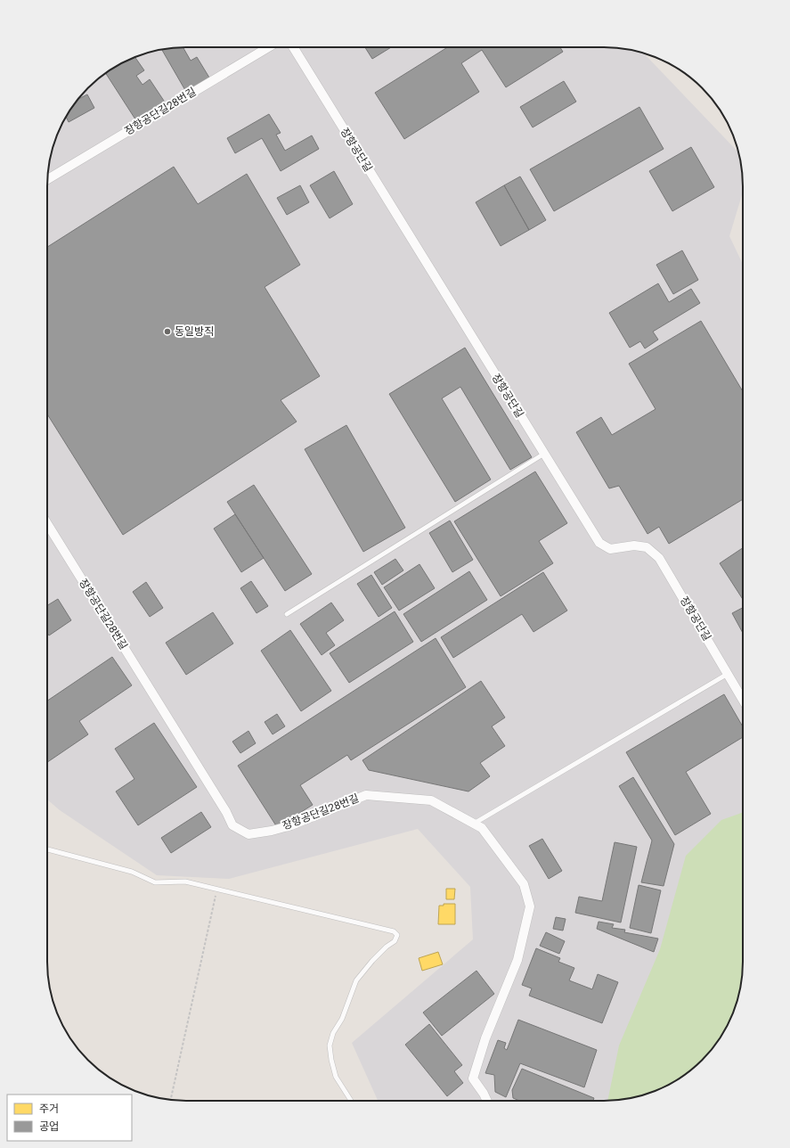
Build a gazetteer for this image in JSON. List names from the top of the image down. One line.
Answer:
{"streets":{"street":["장항공단길28번길","장항공단길"]},"places":["동일방직"],"legend":["주거","공업"]}
